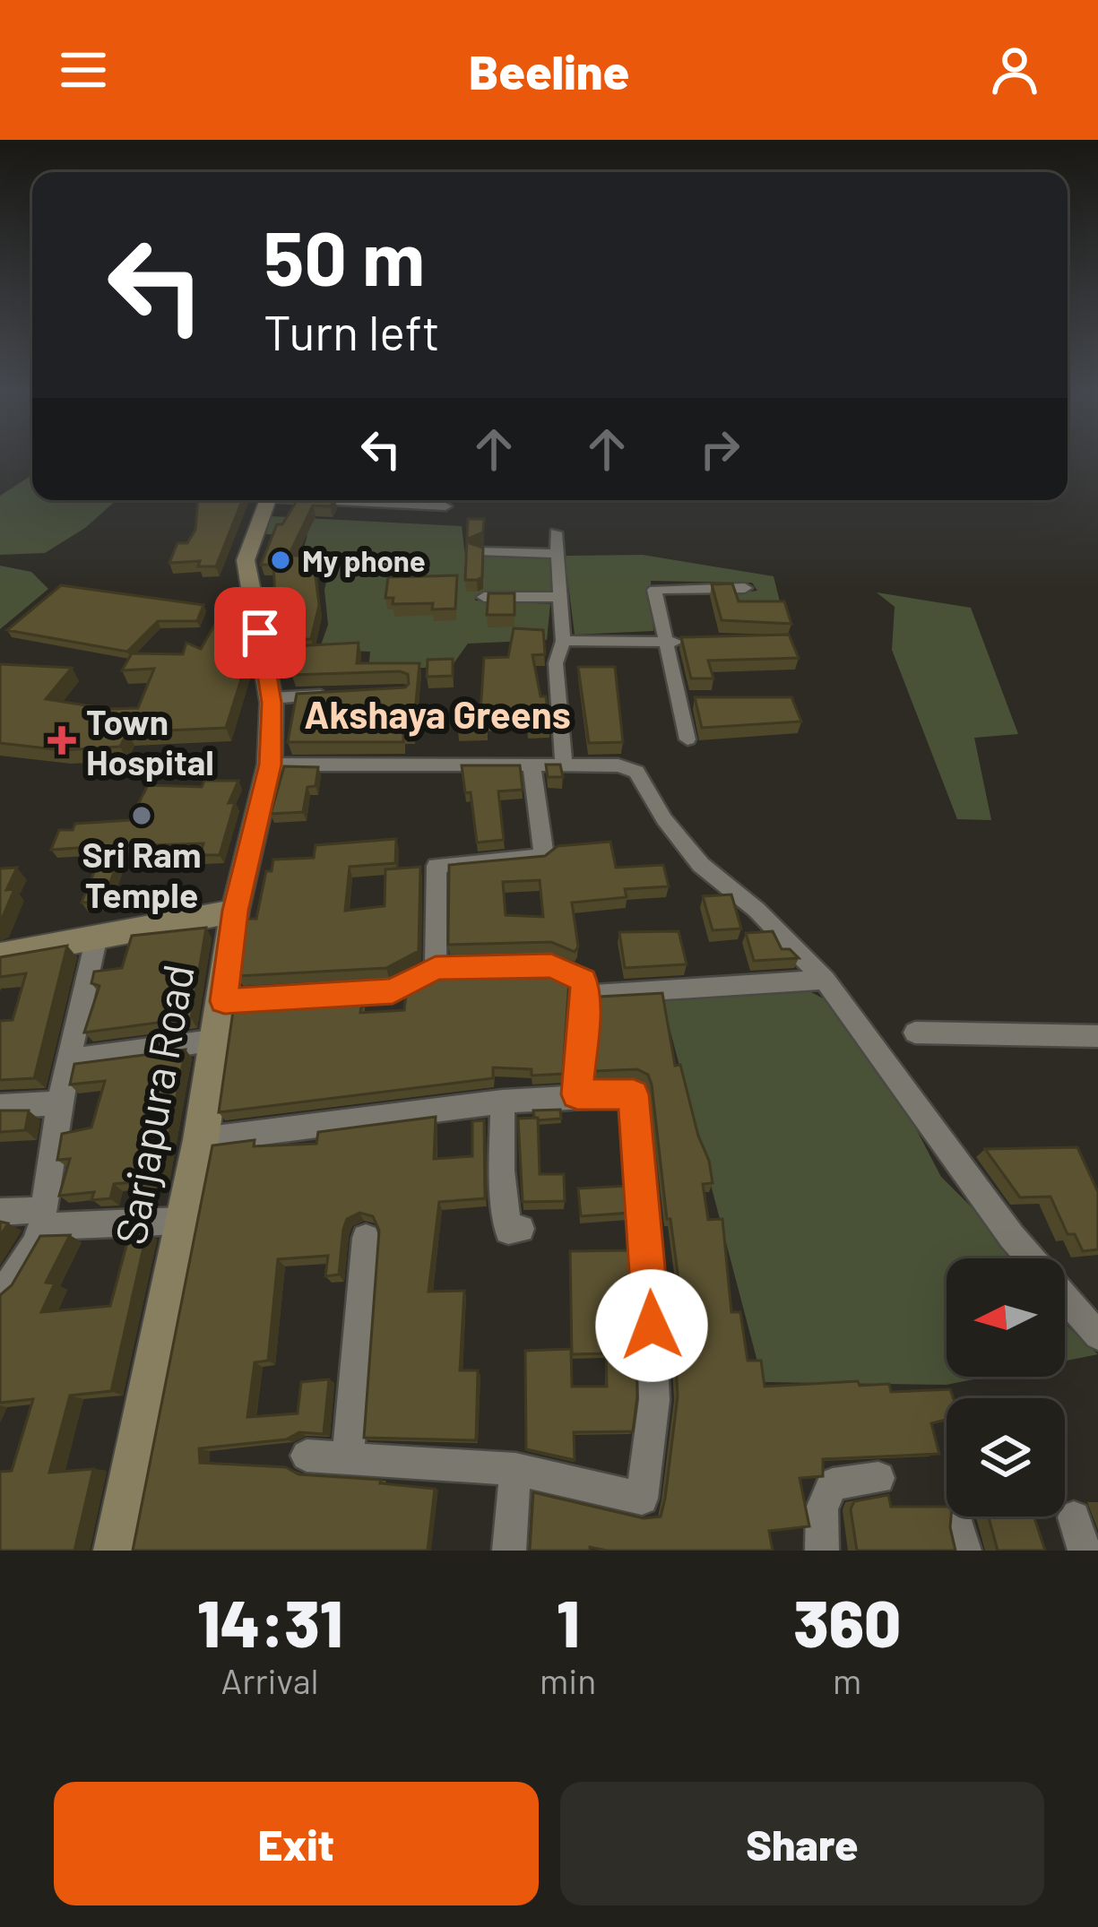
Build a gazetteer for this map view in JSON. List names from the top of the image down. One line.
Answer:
{"streets":{"main road":["Sarjapura Road"]},"districts":["Akshaya Greens"],"places":{"other":["My phone","Sri Ram Temple"],"health":["Town Hospital"]},"north":"left","page":{"header":"Beeline","turn":["50 m","Turn left"],"eta":["14:31","Arrival","1","min","360","m"],"buttons":["Exit","Share"]}}
